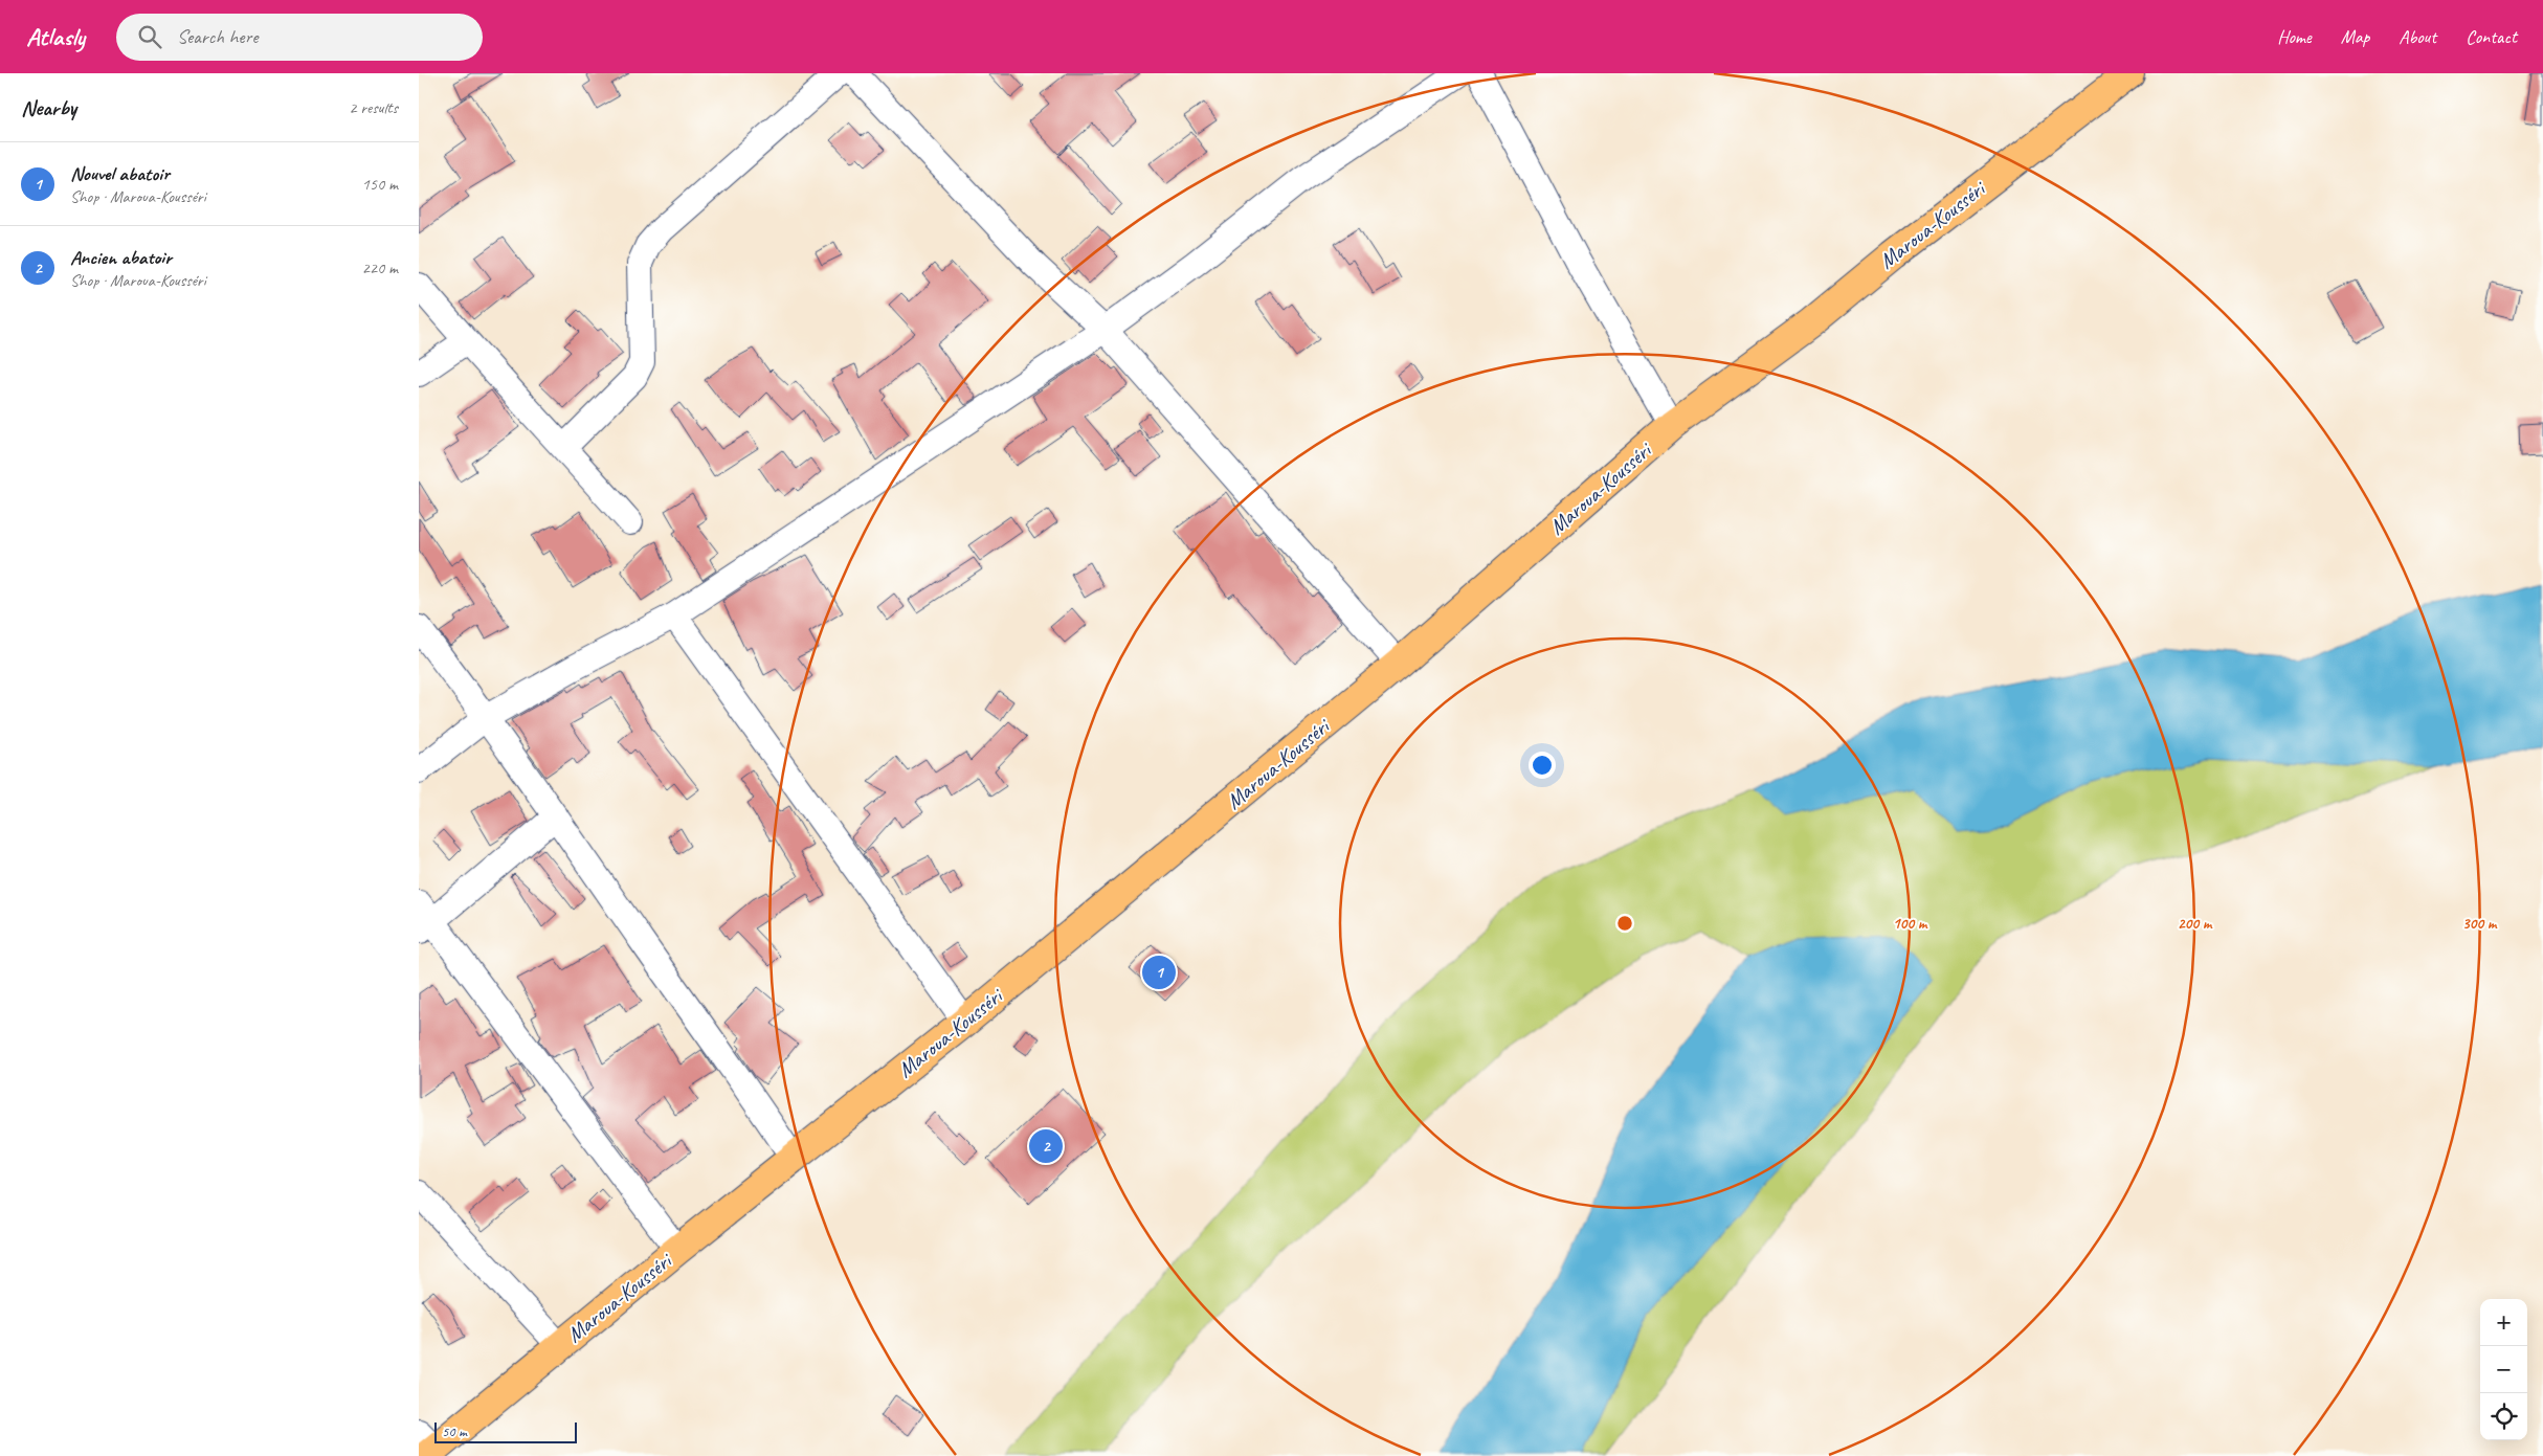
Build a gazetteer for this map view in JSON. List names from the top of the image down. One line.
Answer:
{"streets":{"highway":["Maroua-Kousséri"]},"scale_bar":"50 m","page":{"header":"Atlasly","search":"Search here","nav":["Home","Map","About","Contact"],"heading":["Nearby","2 results"],"list":[{"mark":"1","name":"Nouvel abatoir","note":"Shop · Maroua-Kousséri","value":"150 m"},{"mark":"2","name":"Ancien abatoir","note":"Shop · Maroua-Kousséri","value":"220 m"}],"pins":["1","2"],"map_buttons":["+","−"],"scale":"50 m"},"rings":["100 m","200 m","300 m"]}
